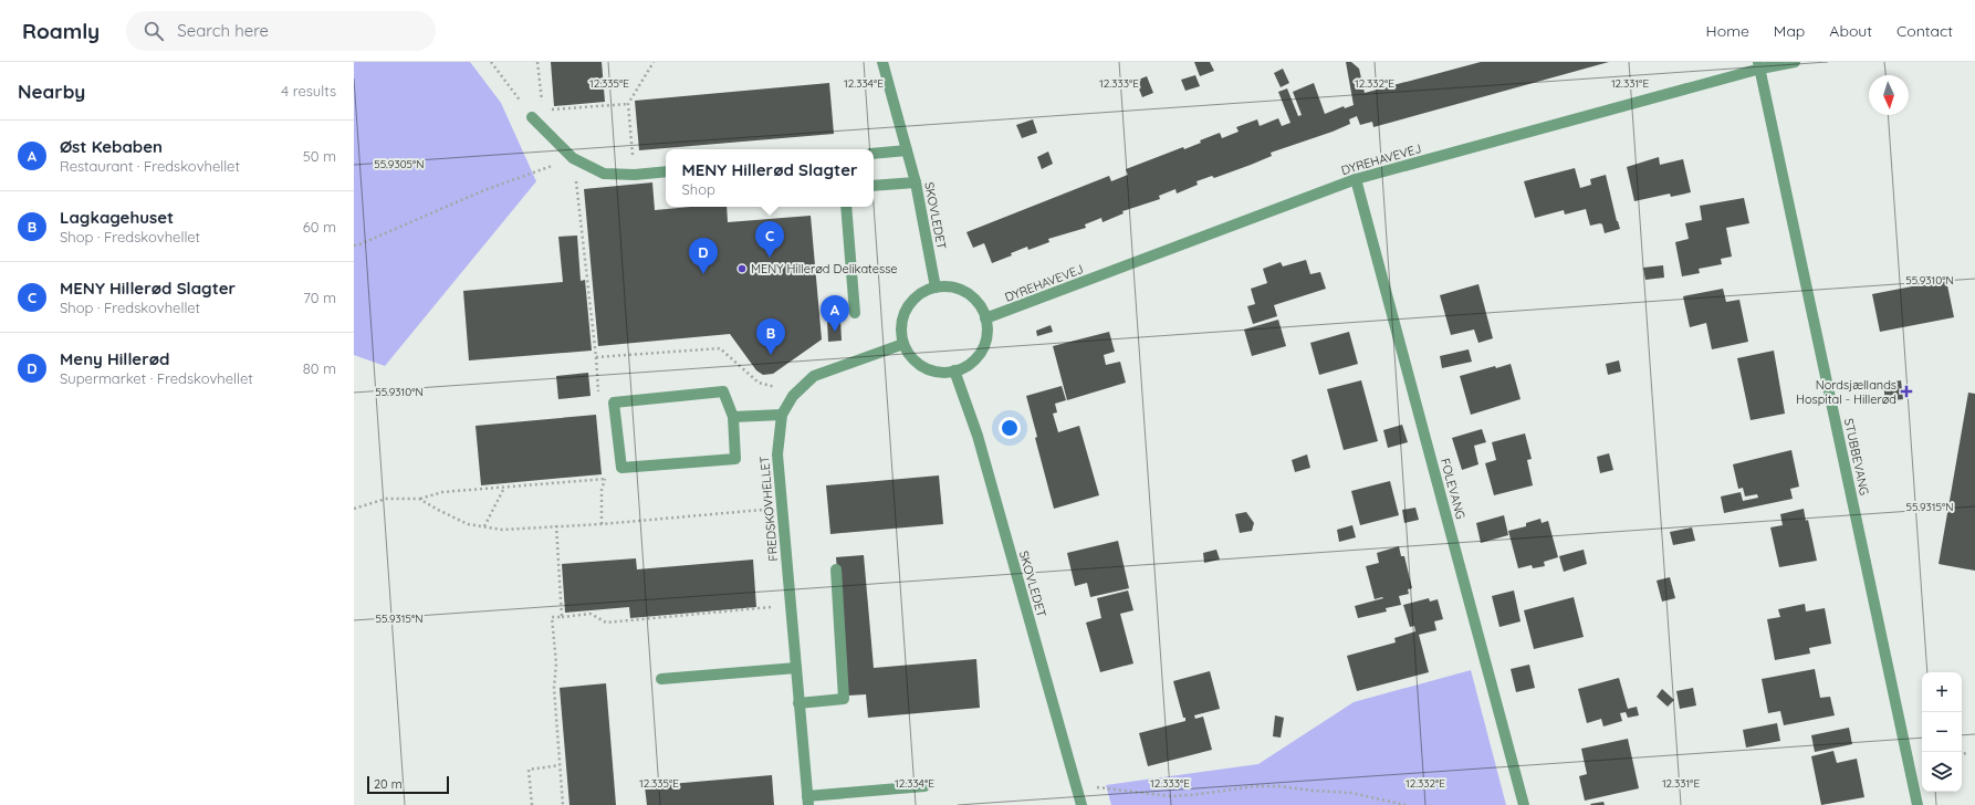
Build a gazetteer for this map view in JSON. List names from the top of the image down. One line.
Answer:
{"streets":{"street":["DYREHAVEVEJ","SKOVLEDET","STUBBEVANG","FOLEVANG","FREDSKOVHELLET"]},"crossings":[["DYREHAVEVEJ","SKOVLEDET"],["DYREHAVEVEJ","STUBBEVANG"],["DYREHAVEVEJ","FOLEVANG"],["DYREHAVEVEJ","FREDSKOVHELLET"],["SKOVLEDET","FREDSKOVHELLET"]],"places":{"other":["MENY Hillerød Delikatesse"],"health":["Nordsjællands Hospital - Hillerød"]},"scale_bar":"20 m","north":"bottom","page":{"header":"Roamly","search":"Search here","nav":["Home","Map","About","Contact"],"heading":["Nearby","4 results"],"list":[{"mark":"A","name":"Øst Kebaben","note":"Restaurant · Fredskovhellet","value":"50 m"},{"mark":"B","name":"Lagkagehuset","note":"Shop · Fredskovhellet","value":"60 m"},{"mark":"C","name":"MENY Hillerød Slagter","note":"Shop · Fredskovhellet","value":"70 m"},{"mark":"D","name":"Meny Hillerød","note":"Supermarket · Fredskovhellet","value":"80 m"}],"popup":["MENY Hillerød Slagter","Shop"],"pins":["C","D","A","B"],"map_buttons":["+","−"],"scale":"20 m"},"coordinates":["12.335°E","12.334°E","12.333°E","12.332°E","12.331°E","55.9305°N","55.9310°N","55.9315°N"]}
